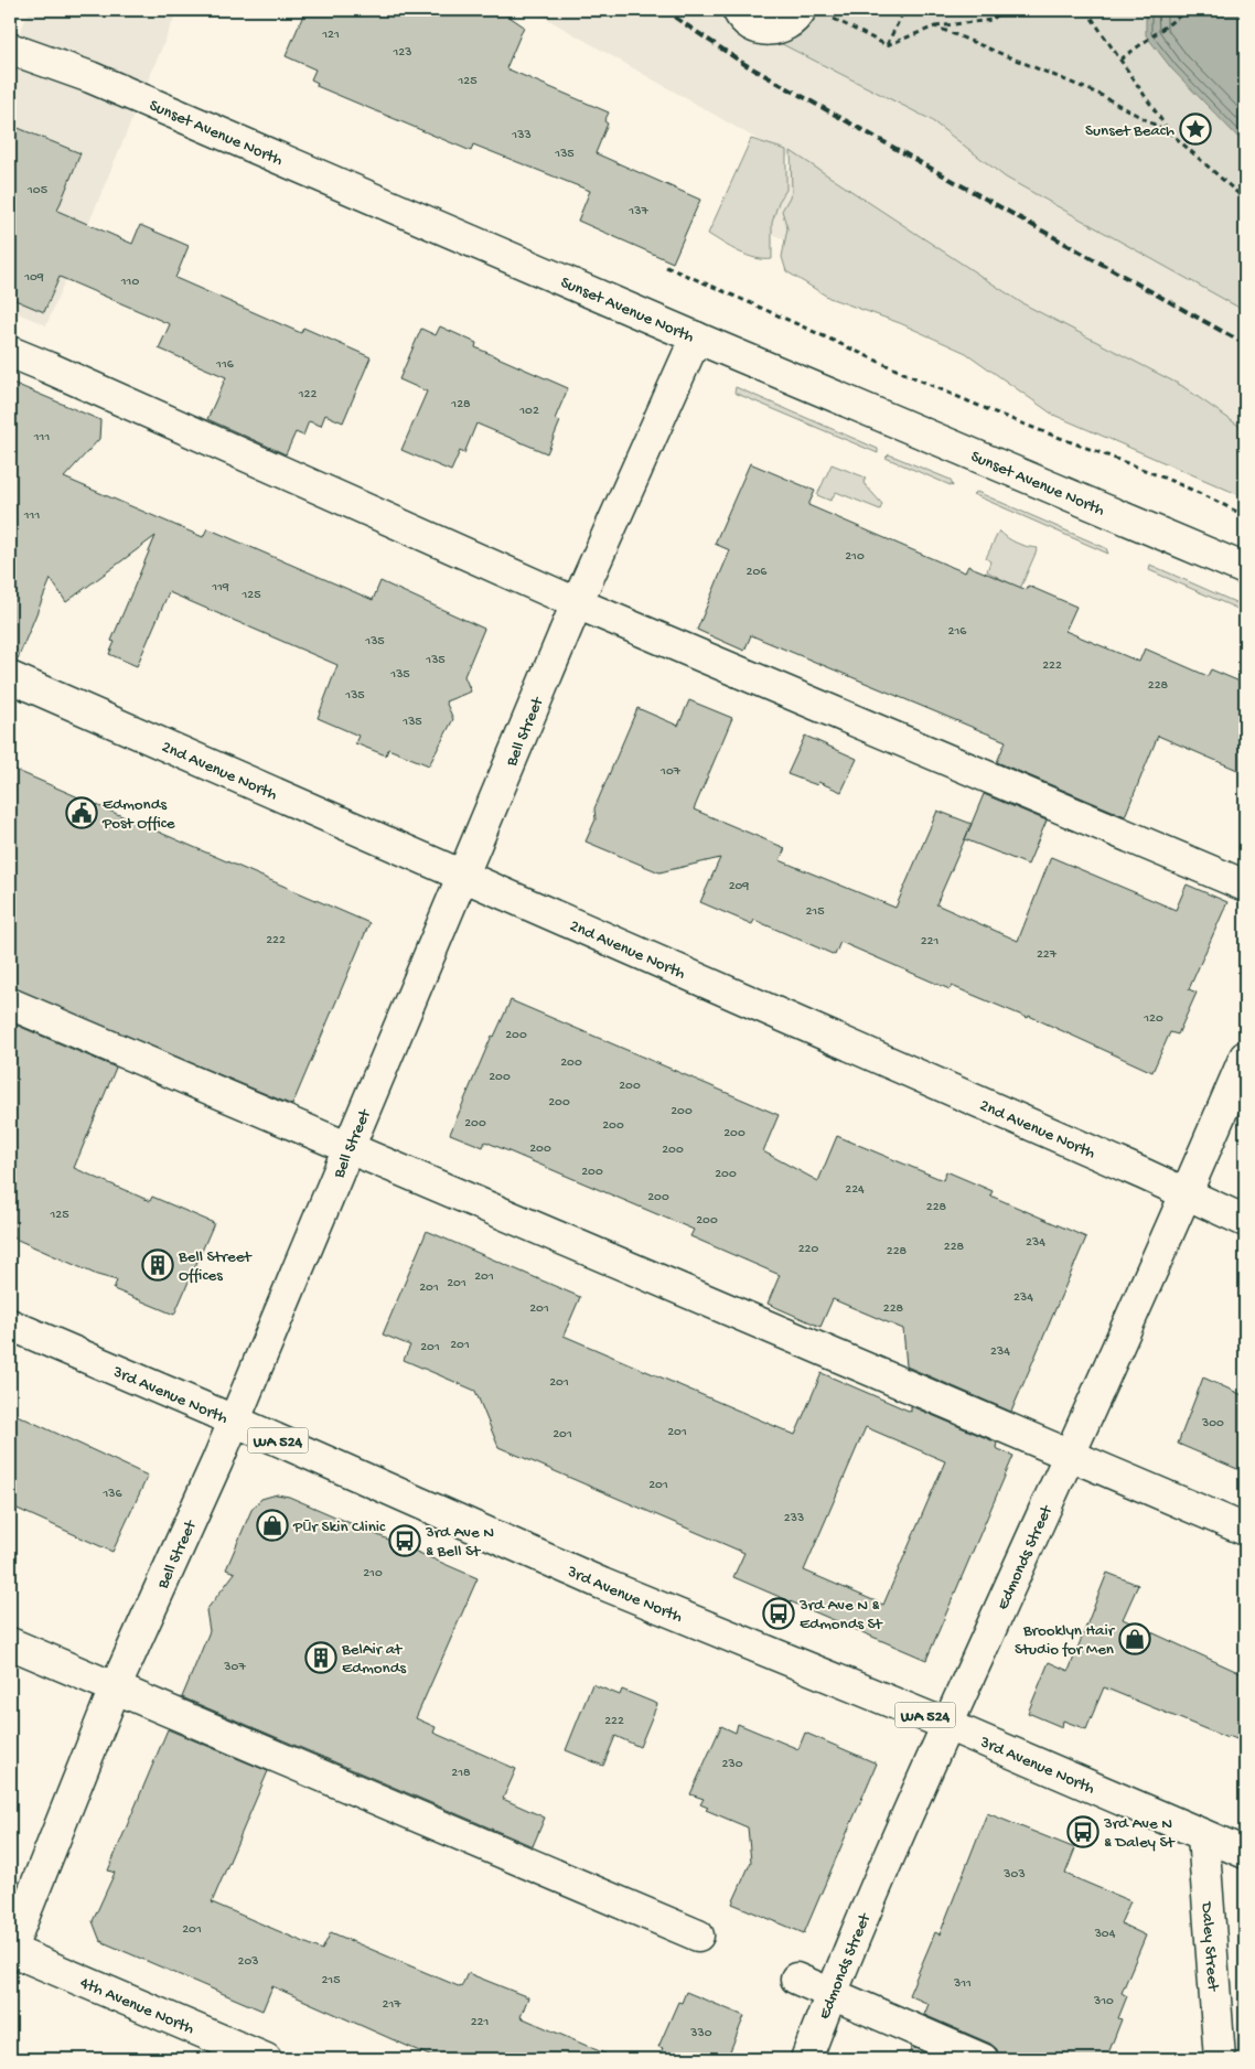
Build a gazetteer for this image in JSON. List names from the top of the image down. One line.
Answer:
{"streets":{"street":["Sunset Avenue North","Bell Street","2nd Avenue North","3rd Avenue North","WA 524","Edmonds Street","Daley Street","4th Avenue North"]},"crossings":[["Sunset Avenue North","Bell Street"],["Bell Street","2nd Avenue North"],["Bell Street","3rd Avenue North"],["Bell Street","4th Avenue North"],["2nd Avenue North","Edmonds Street"],["3rd Avenue North","Edmonds Street"],["3rd Avenue North","Daley Street"]],"places":{"place":["Sunset Beach"],"public building":["Edmonds Post Office"],"building":["Bell Street Offices","BelAir at Edmonds"],"shop":["Pūr Skin Clinic","Brooklyn Hair Studio for Men"],"bus stop":["3rd Ave N & Bell St","3rd Ave N & Edmonds St","3rd Ave N & Daley St"]},"house_numbers":["121","123","125","133","135","105","137","109","110","116","122","128","102","111","111","210","206","119","125","216","135","135","222","135","228","135","135","107","209","215","222","221","227","120","200","200","200","200","200","200","200","200","200","200","200","200","200","224","200","228","125","200","234","228","220","228","201","201","201","234","201","228","201","201","234","201","300","201","201","201","136","233","210","307","222","230","218","303","201","304","203","215","311","310","217","221","330"]}
